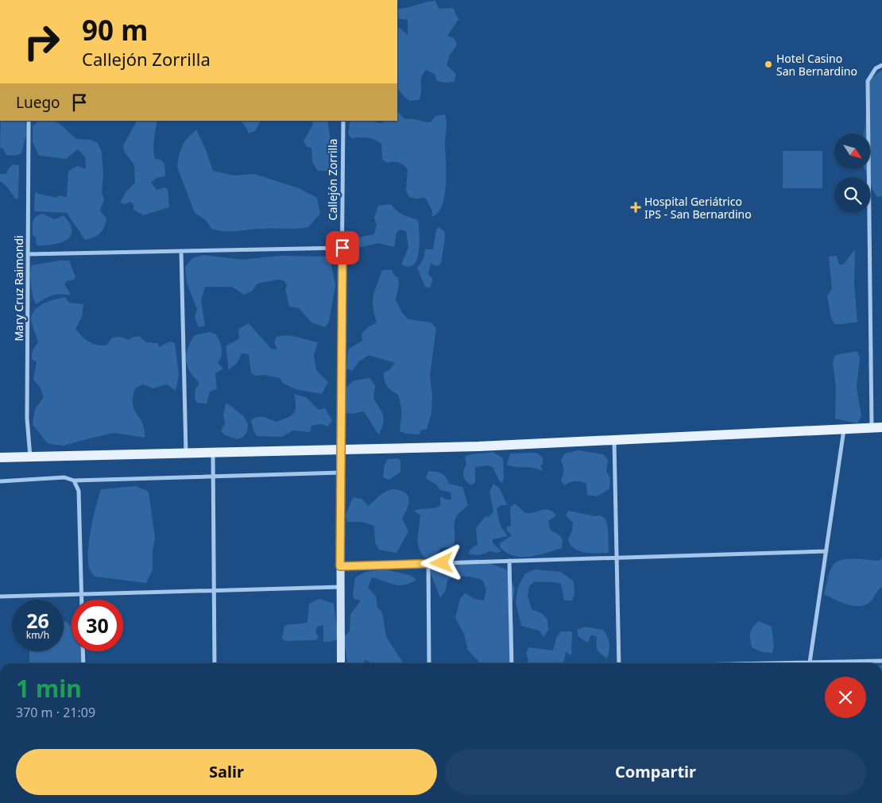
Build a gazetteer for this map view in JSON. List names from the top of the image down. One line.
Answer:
{"streets":{"street":["Callejón Zorrilla","Mary Cruz Raimondi"]},"places":{"other":["Hotel Casino San Bernardino"],"health":["Hospital Geriátrico IPS - San Bernardino"]},"north":"bottom right","page":{"turn":["90 m","Callejón Zorrilla"],"then":"Luego","speed":"26 km/h","limit":"30","heading":["1 min","370 m · 21:09"],"buttons":["Salir","Compartir"]}}
